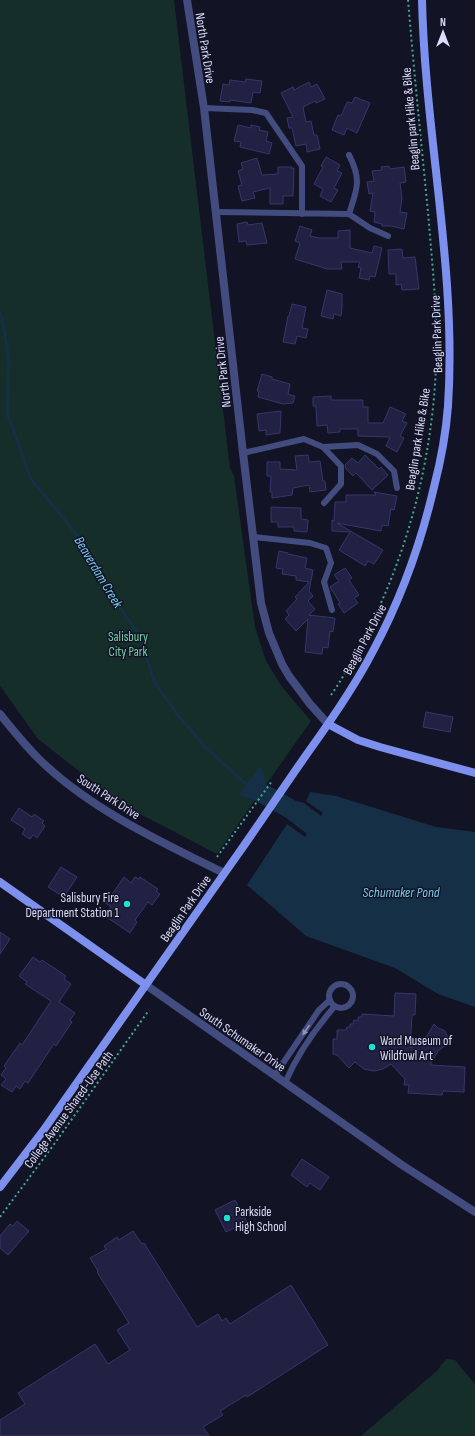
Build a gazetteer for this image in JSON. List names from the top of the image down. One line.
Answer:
{"streets":{"main road":["Beaglin Park Drive","South Schumaker Drive"],"street":["North Park Drive","South Park Drive"],"path":["Beaglin park Hike & Bike","College Avenue Shared-Use Path"]},"crossings":[["North Park Drive","Beaglin Park Drive"],["Beaglin Park Drive","South Park Drive"],["Beaglin Park Drive","South Schumaker Drive"]],"water":["Beaverdam Creek","Schumaker Pond"],"parks":["Salisbury City Park"],"places":["Salisbury Fire Department Station 1","Ward Museum of Wildfowl Art","Parkside High School"],"north":"top"}
